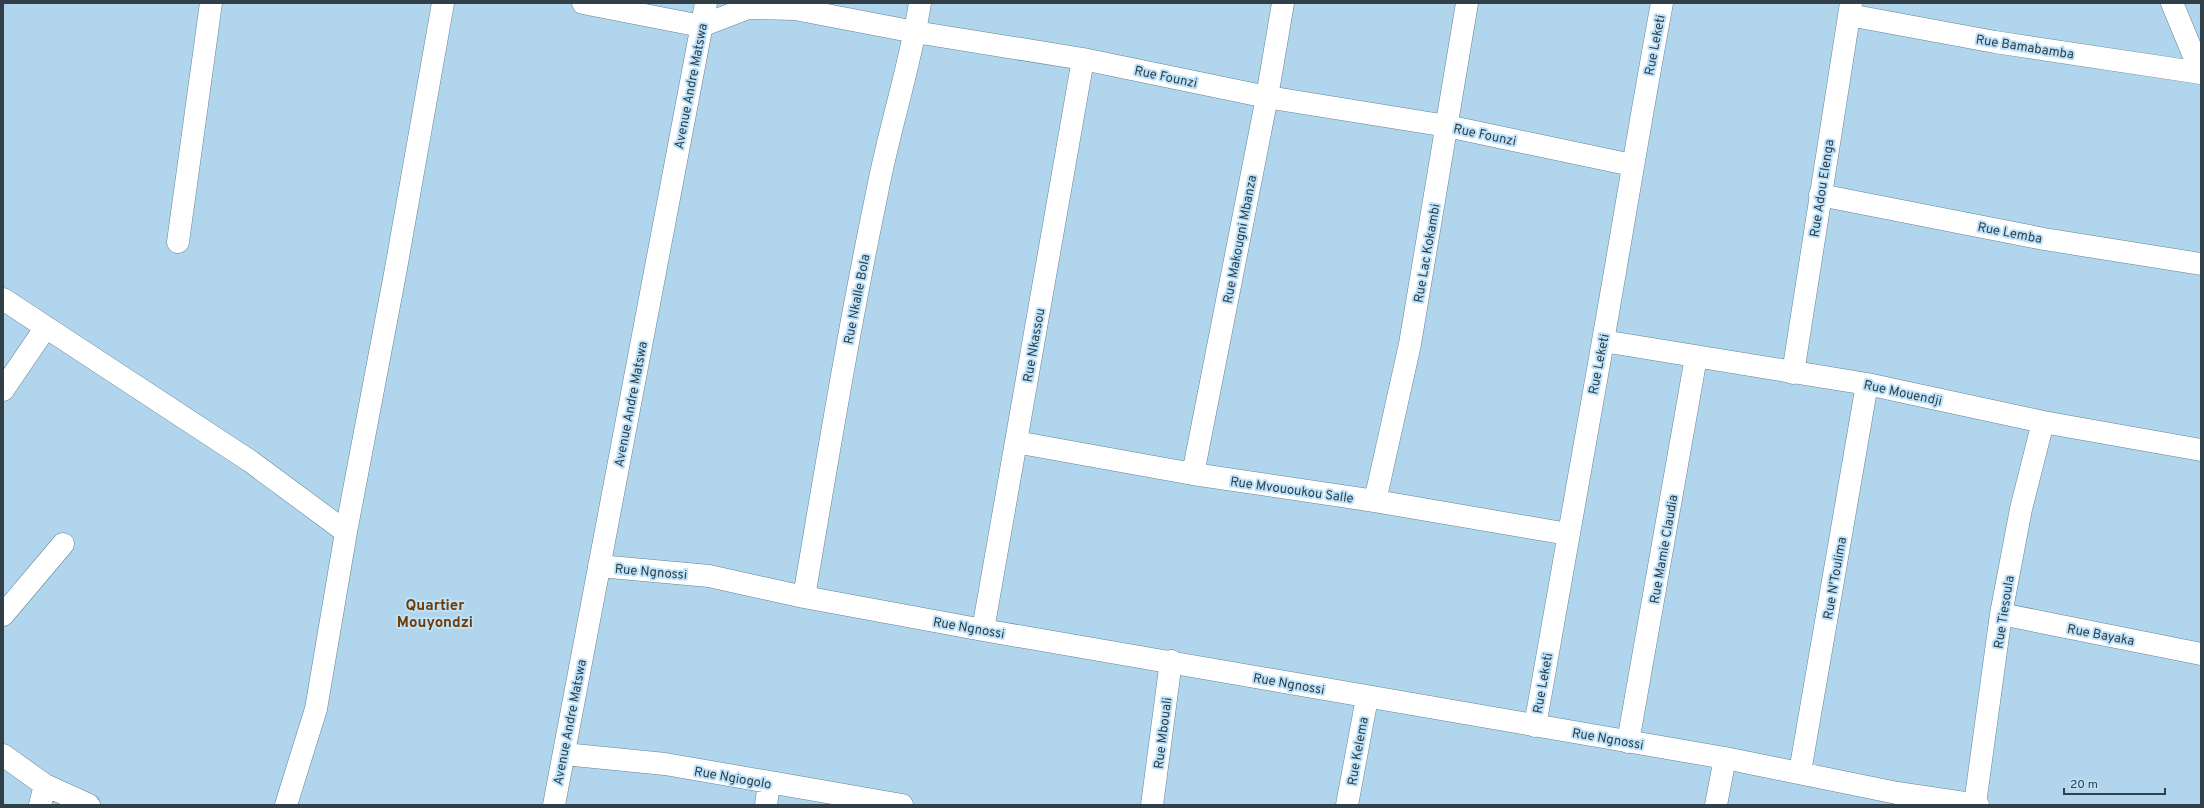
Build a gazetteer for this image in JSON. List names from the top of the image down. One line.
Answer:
{"streets":{"street":["Rue Leketi","Rue Bamabamba","Rue Founzi","Avenue Andre Matswa","Rue Adou Elenga","Rue Lemba","Rue Makougni Mbanza","Rue Lac Kokambi","Rue Nkalle Bola","Rue Nkassou","Rue Mouendji","Rue Mvououkou Salle","Rue Mamie Claudia","Rue Ngnossi","Rue N'Toulima","Rue Tiesoula","Rue Bayaka","Rue Mbouali","Rue Kelema","Rue Ngiogolo"]},"crossings":[["Rue Leketi","Rue Founzi"],["Rue Leketi","Rue Mouendji"],["Rue Leketi","Rue Mvououkou Salle"],["Rue Leketi","Rue Ngnossi"],["Rue Bamabamba","Rue Adou Elenga"],["Rue Founzi","Avenue Andre Matswa"],["Rue Founzi","Rue Makougni Mbanza"],["Rue Founzi","Rue Lac Kokambi"],["Rue Founzi","Rue Nkalle Bola"],["Rue Founzi","Rue Nkassou"],["Avenue Andre Matswa","Rue Ngnossi"],["Avenue Andre Matswa","Rue Ngiogolo"],["Rue Adou Elenga","Rue Lemba"],["Rue Adou Elenga","Rue Mouendji"],["Rue Makougni Mbanza","Rue Mvououkou Salle"],["Rue Lac Kokambi","Rue Mvououkou Salle"],["Rue Nkalle Bola","Rue Ngnossi"],["Rue Nkassou","Rue Mvououkou Salle"],["Rue Nkassou","Rue Ngnossi"],["Rue Mouendji","Rue Mamie Claudia"],["Rue Mouendji","Rue N'Toulima"],["Rue Mouendji","Rue Tiesoula"],["Rue Mamie Claudia","Rue Ngnossi"],["Rue Ngnossi","Rue N'Toulima"],["Rue Ngnossi","Rue Tiesoula"],["Rue Ngnossi","Rue Mbouali"],["Rue Ngnossi","Rue Kelema"],["Rue Tiesoula","Rue Bayaka"]],"districts":["Quartier Mouyondzi"],"scale_bar":"20 m"}
